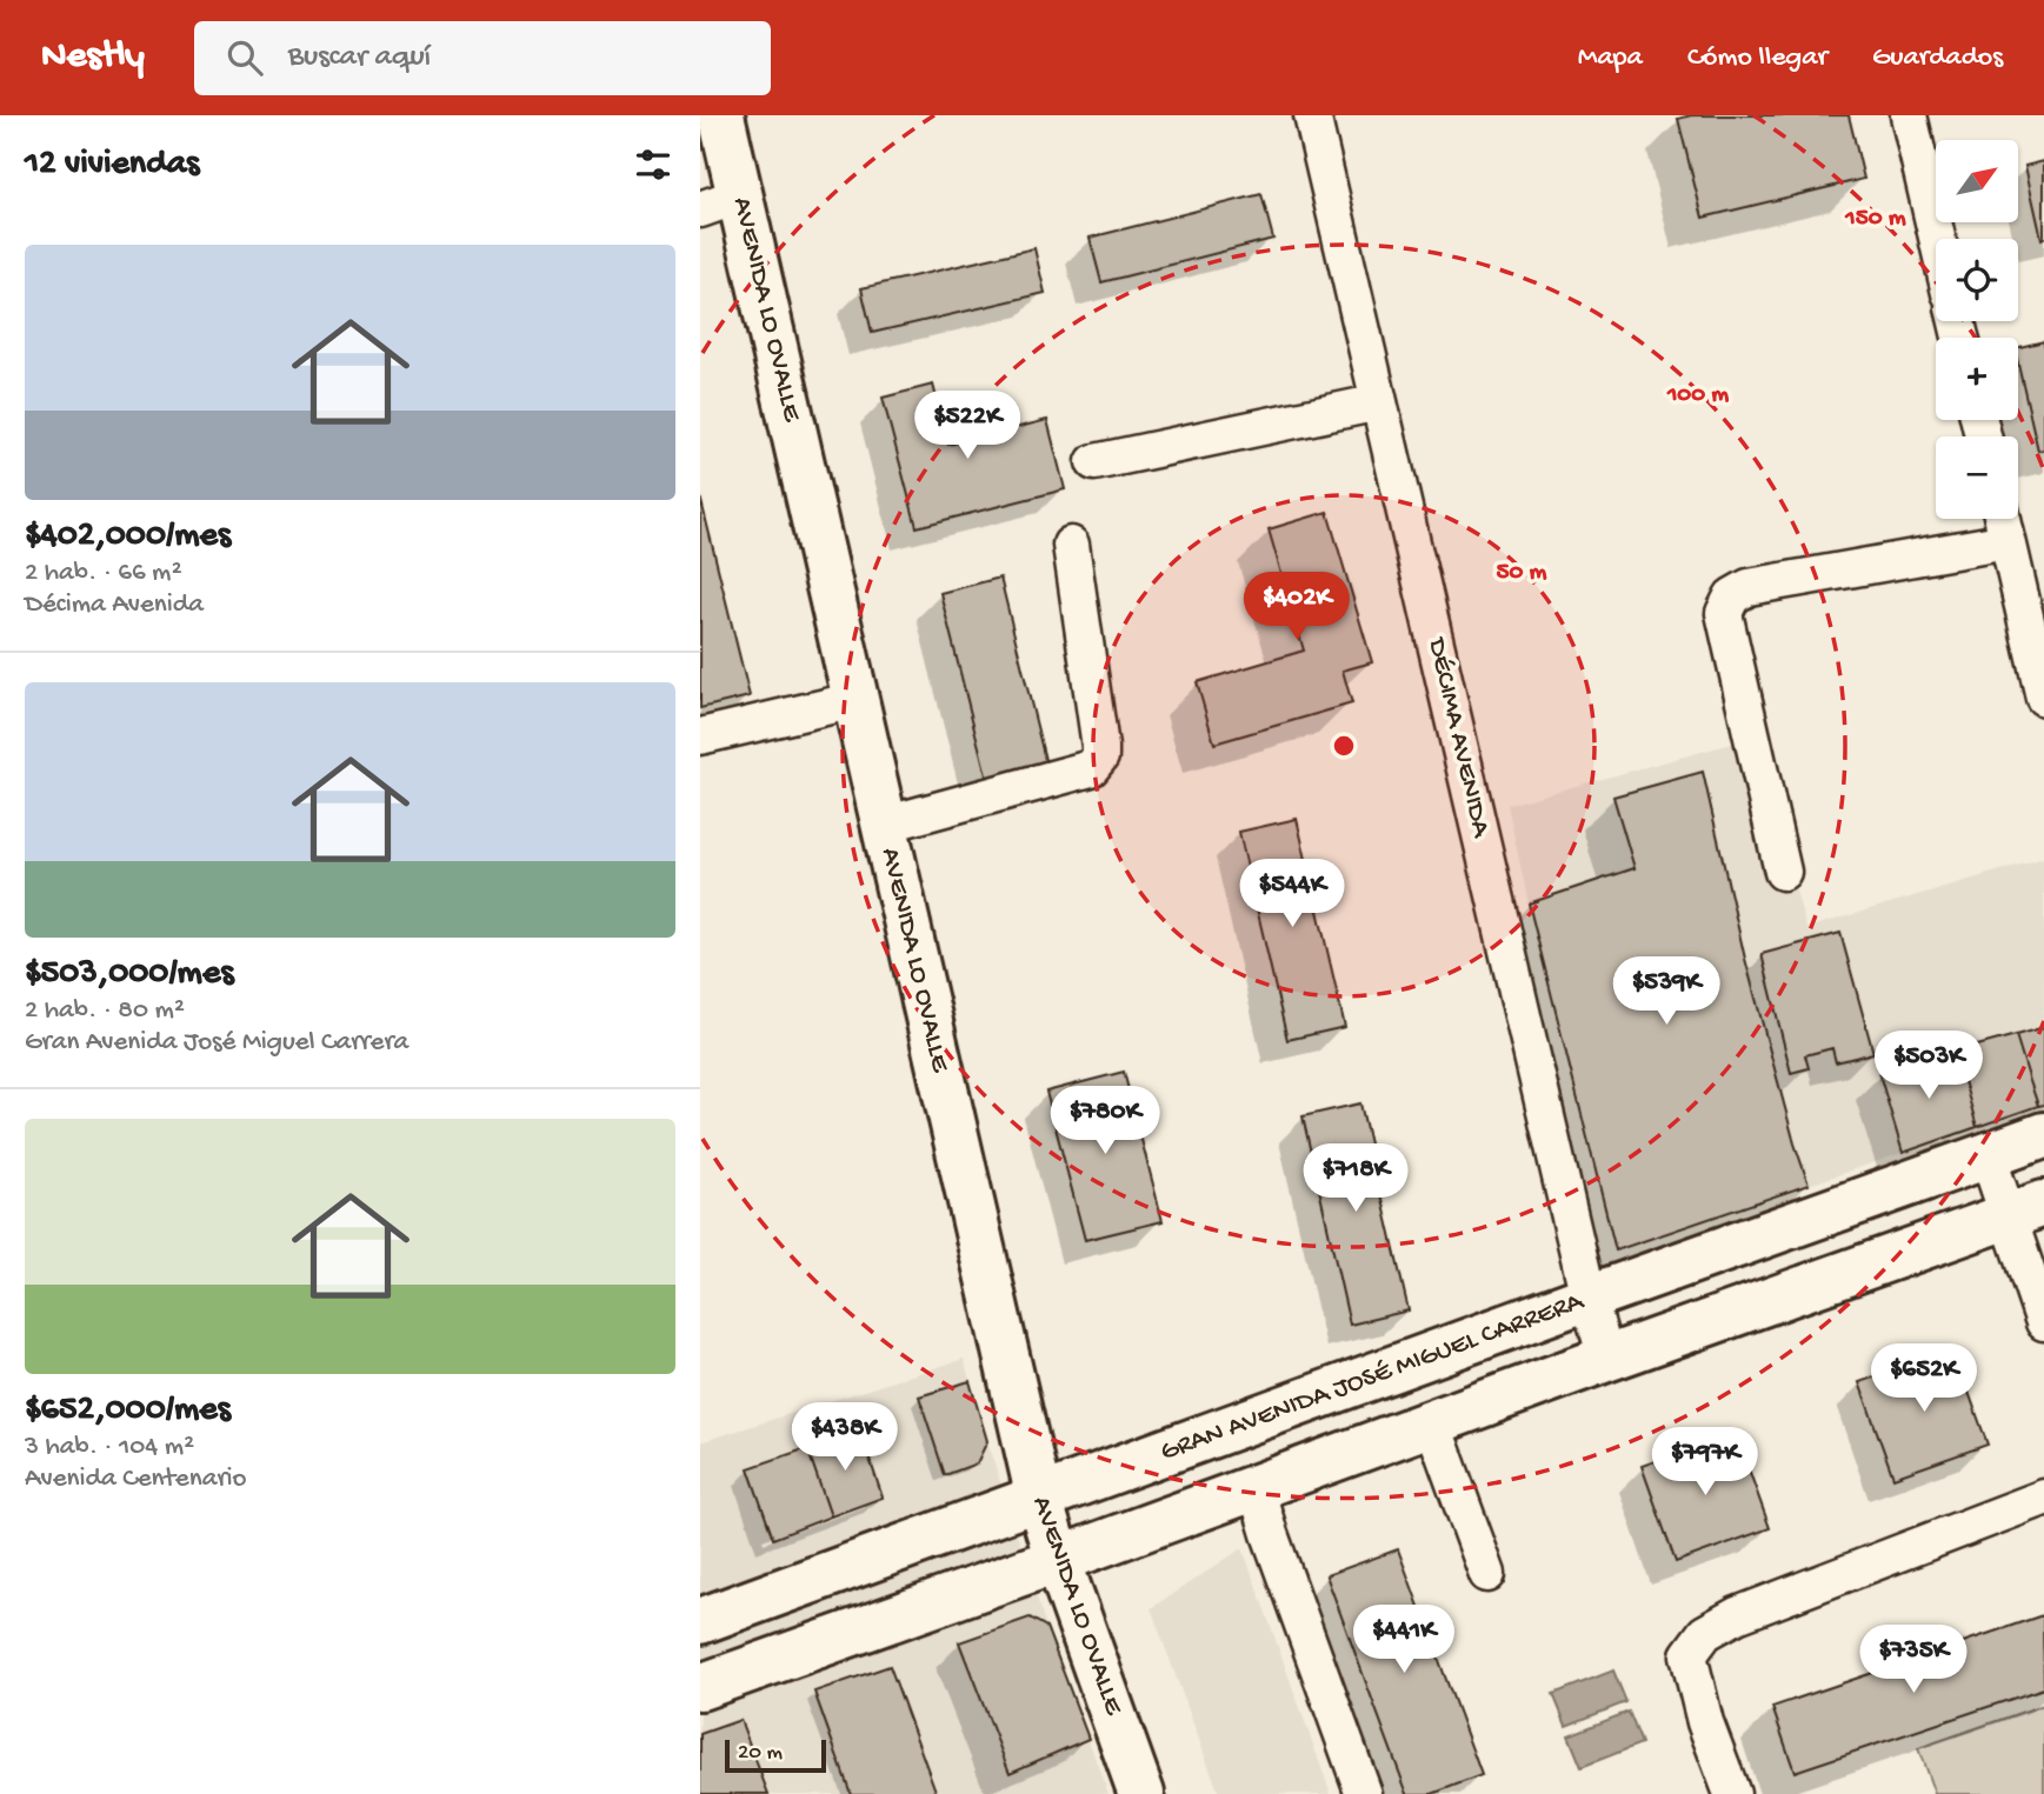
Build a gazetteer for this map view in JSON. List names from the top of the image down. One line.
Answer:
{"streets":{"main road":["AVENIDA LO OVALLE","GRAN AVENIDA JOSÉ MIGUEL CARRERA"],"street":["DÉCIMA AVENIDA"]},"crossings":[["AVENIDA LO OVALLE","GRAN AVENIDA JOSÉ MIGUEL CARRERA"],["DÉCIMA AVENIDA","GRAN AVENIDA JOSÉ MIGUEL CARRERA"]],"scale_bar":"20 m","north":"top right","page":{"header":"Nestly","search":"Buscar aquí","nav":["Mapa","Cómo llegar","Guardados"],"heading":"12 viviendas","map_buttons":["+","−"],"list":[{"name":"$402,000/mes","note":"2 hab. · 66 m² · Décima Avenida"},{"name":"$503,000/mes","note":"2 hab. · 80 m² · Gran Avenida José Miguel Carrera"},{"name":"$652,000/mes","note":"3 hab. · 104 m² · Avenida Centenario"}],"price":["$522K","$402K","$544K","$539K","$503K","$780K","$718K","$652K","$438K","$797K","$441K","$735K"],"scale":"20 m"},"rings":["150 m","100 m","50 m"]}
